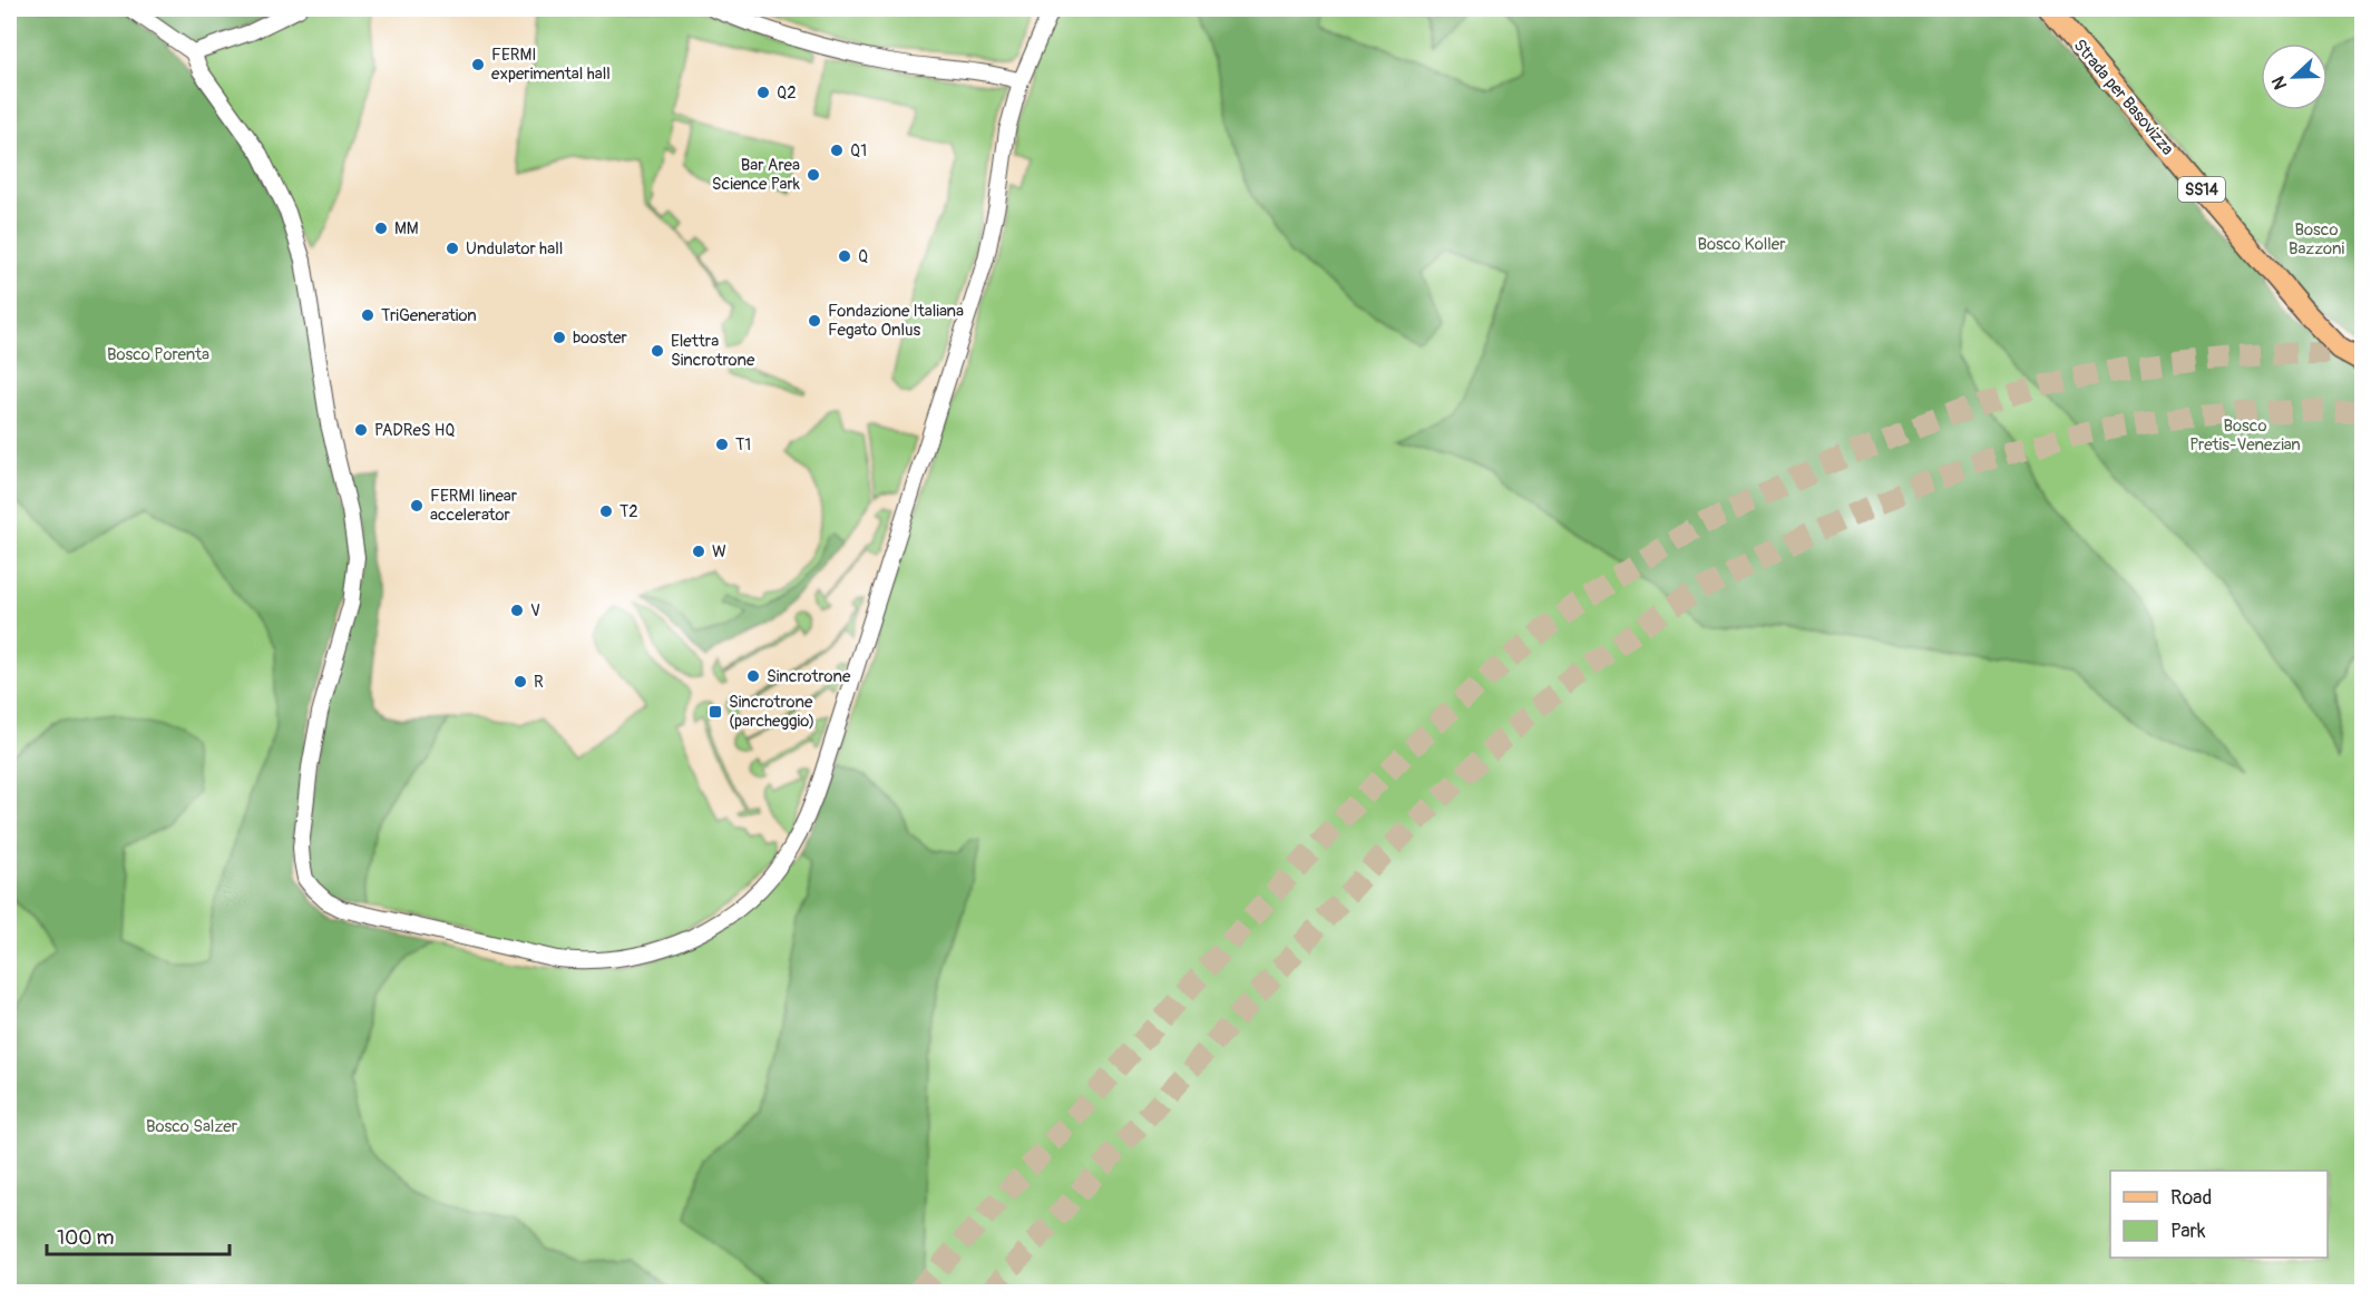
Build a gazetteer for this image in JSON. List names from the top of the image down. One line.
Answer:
{"streets":{"main road":["Strada per Basovizza","SS14"]},"parks":["Bosco Bazzoni","Bosco Koller","Bosco Porenta","Bosco Pretis-Venezian","Bosco Salzer"],"places":{"other":["FERMI experimental hall","Q2","Q1","Bar Area Science Park","MM","Undulator hall","Q","TriGeneration","Fondazione Italiana Fegato Onlus","booster","Elettra Sincrotrone","PADReS HQ","T1","FERMI linear accelerator","T2","W","V","Sincrotrone","R"],"transit":["Sincrotrone (parcheggio)"]},"legend":["Road","Park"],"scale_bar":"100 m","north":"left"}
